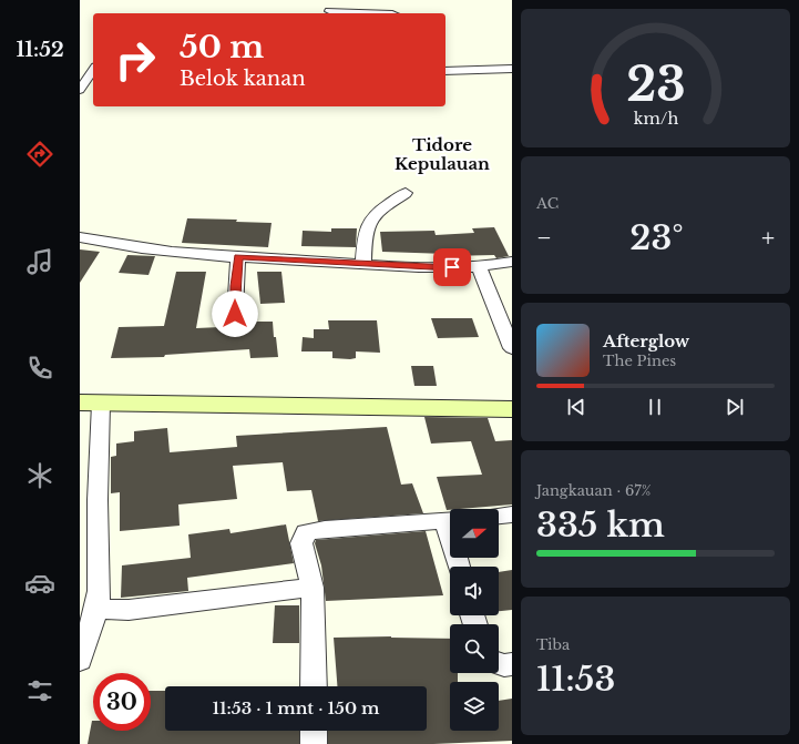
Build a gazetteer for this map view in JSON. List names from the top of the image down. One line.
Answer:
{"districts":["Tidore Kepulauan"],"north":"right","page":{"tabs":"11:52","turn":["50 m","Belok kanan"],"tile":["AC",["Jangkauan · 67%","335 km"],["Tiba","11:53"]],"heat":["−","23°","+"],"song":["Afterglow","The Pines"],"limit":"30","trip":"11:53 · 1 mnt · 150 m","gauge":["23","km/h"]}}
